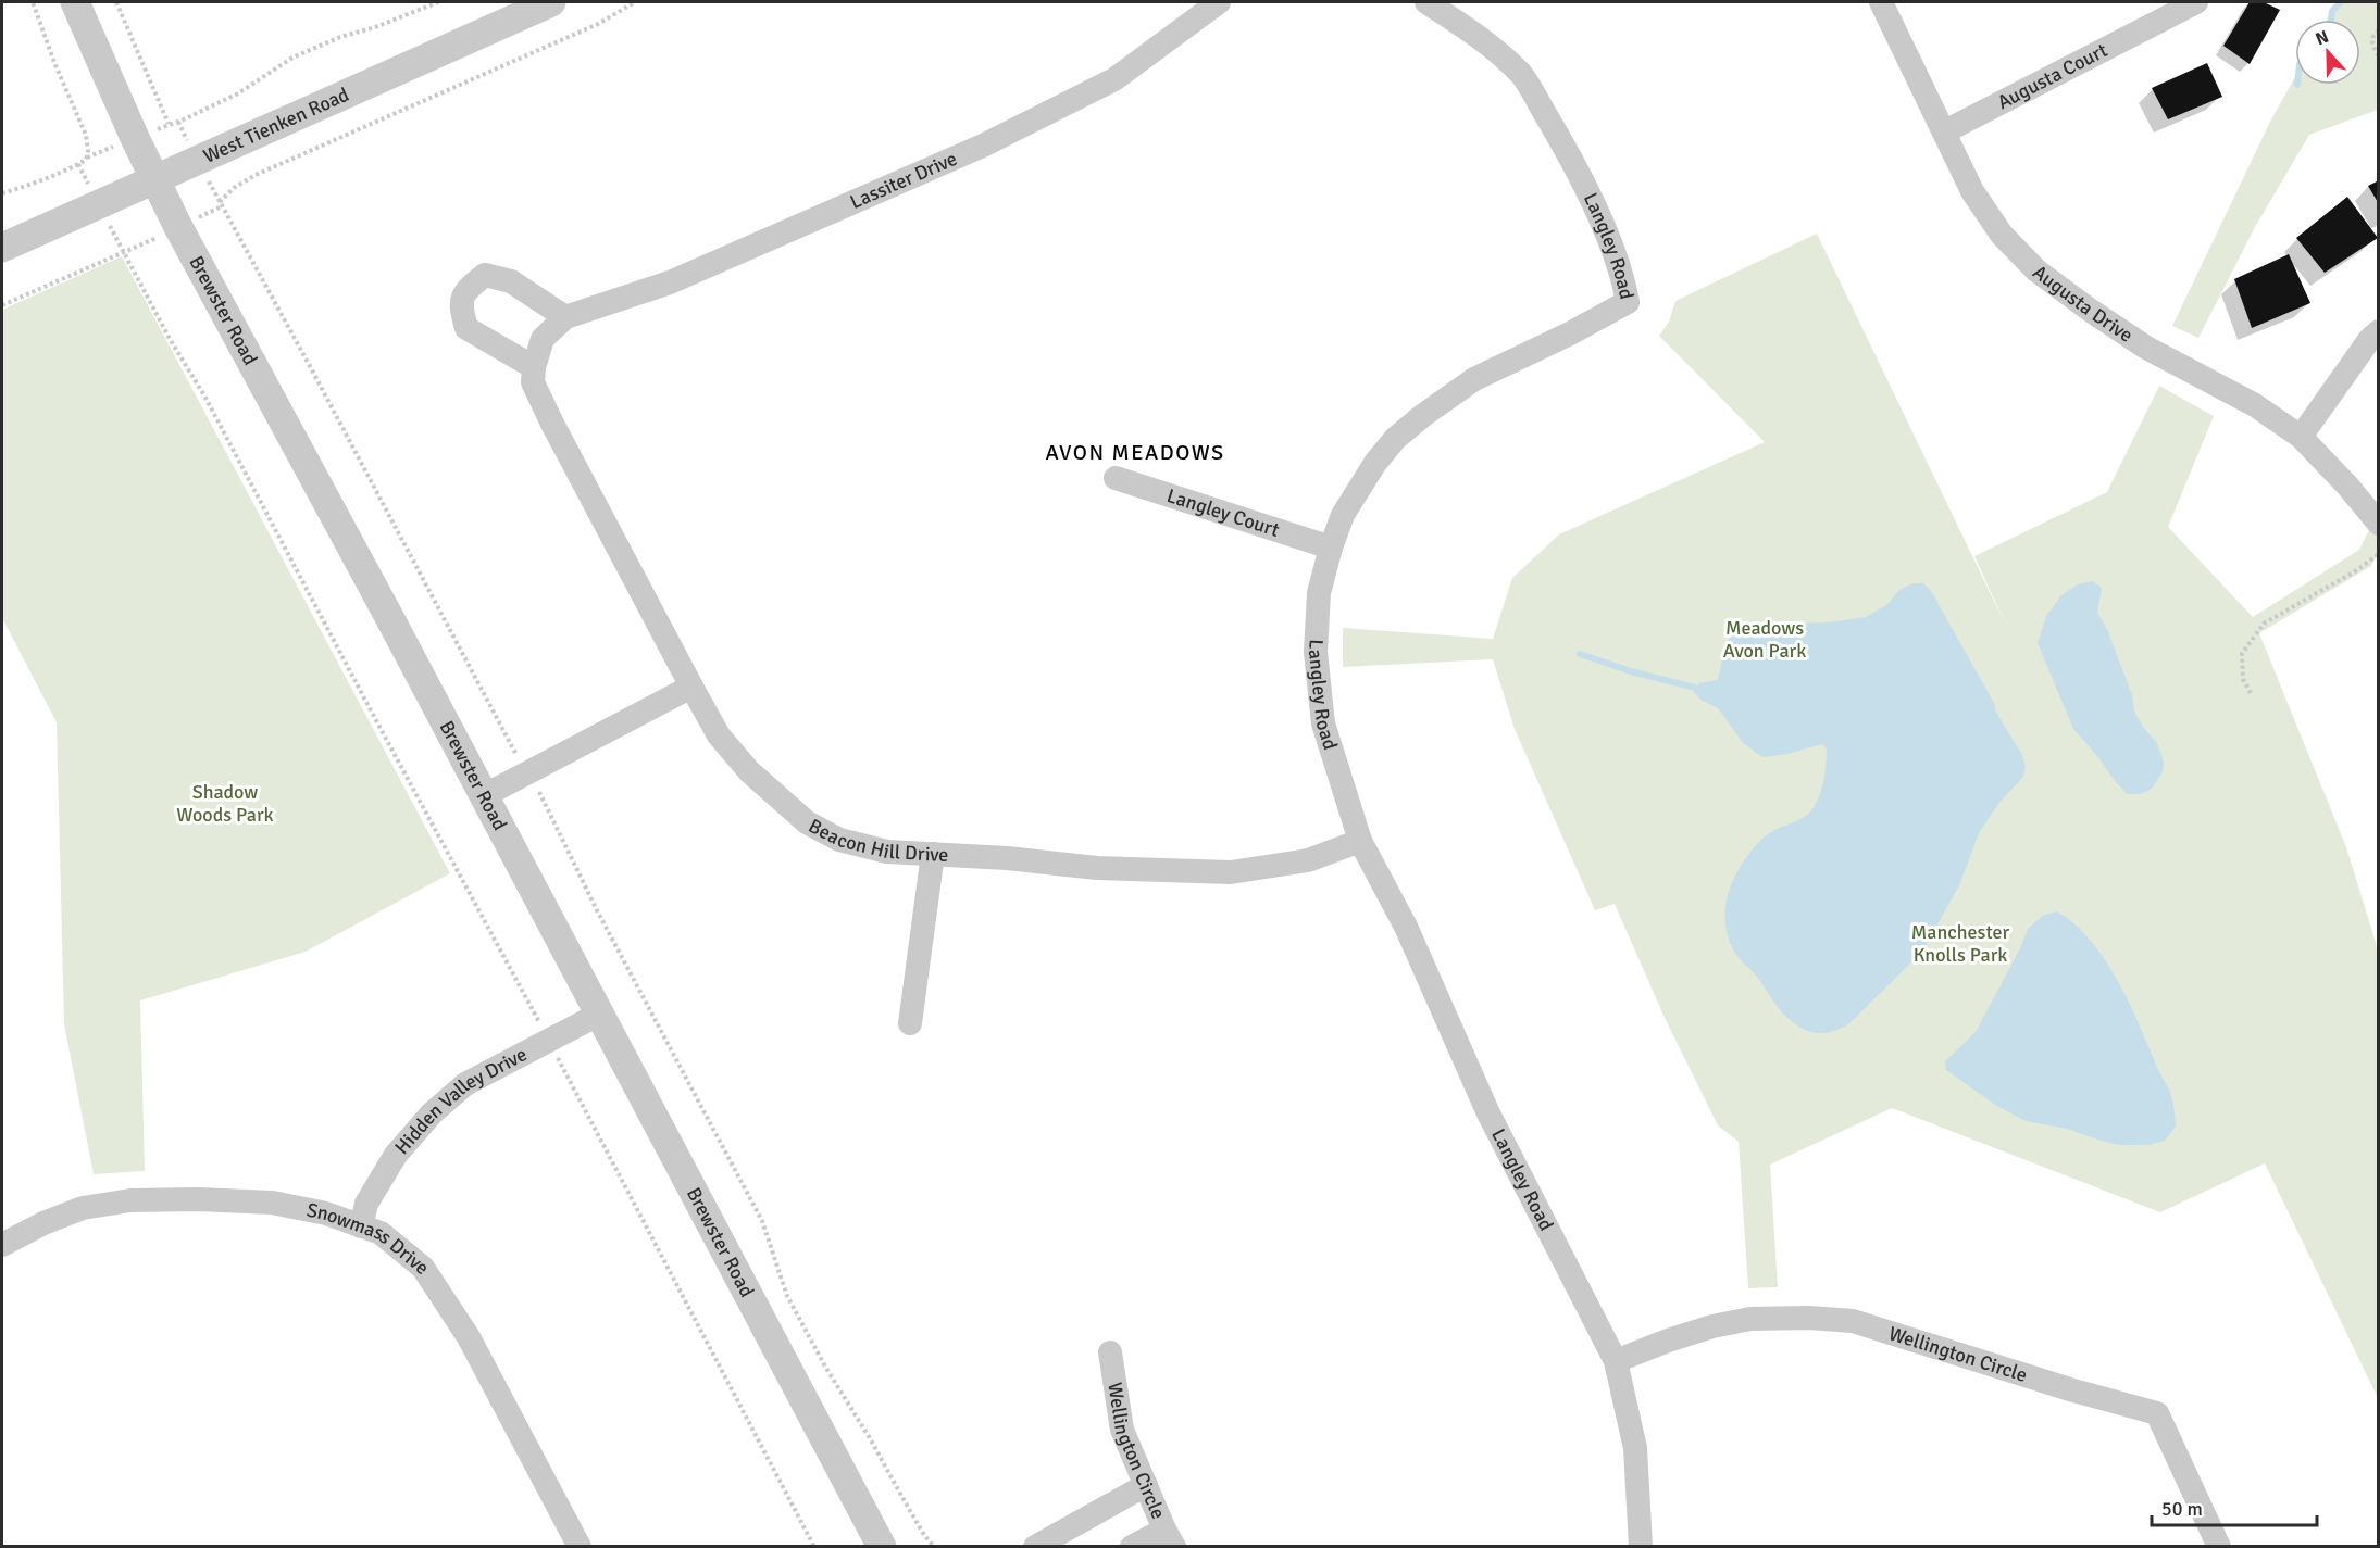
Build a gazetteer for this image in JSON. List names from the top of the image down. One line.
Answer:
{"streets":{"street":["Augusta Court","West Tienken Road","Lassiter Drive","Langley Road","Augusta Drive","Brewster Road","Langley Court","Beacon Hill Drive","Hidden Valley Drive","Snowmass Drive","Wellington Circle"]},"crossings":[["Augusta Court","Augusta Drive"],["West Tienken Road","Brewster Road"],["Langley Road","Langley Court"],["Langley Road","Beacon Hill Drive"],["Langley Road","Wellington Circle"],["Brewster Road","Hidden Valley Drive"],["Hidden Valley Drive","Snowmass Drive"]],"districts":["AVON MEADOWS"],"parks":["Meadows Avon Park","Shadow Woods Park","Manchester Knolls Park"],"scale_bar":"50 m","north":"top"}
